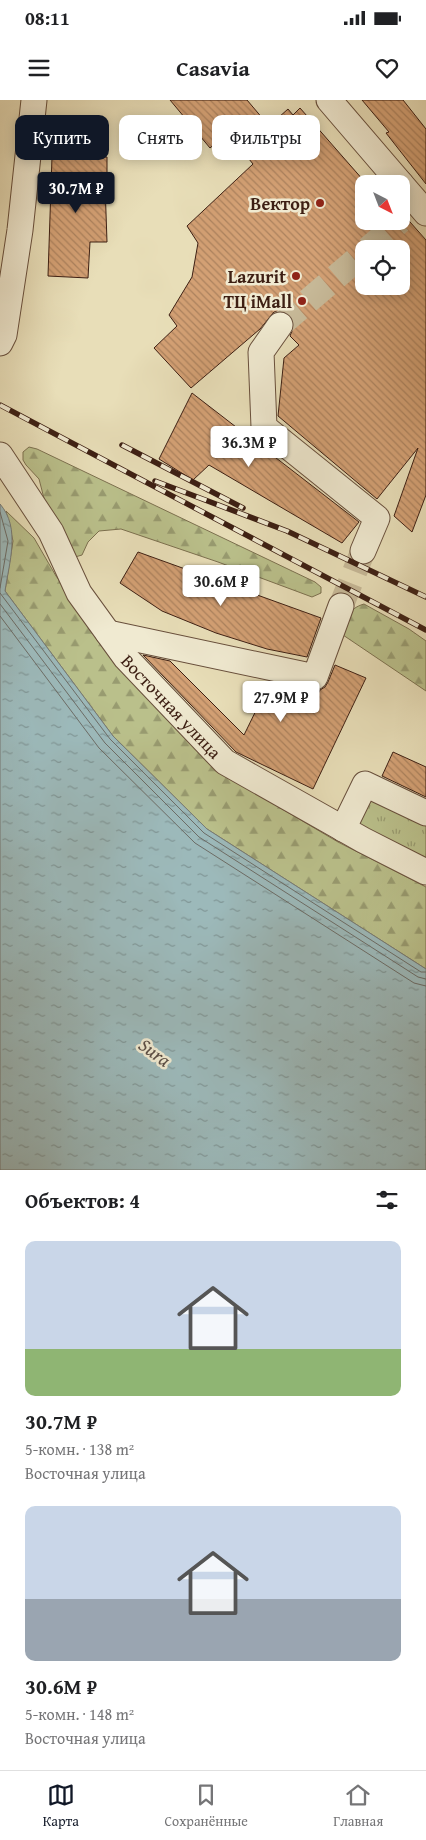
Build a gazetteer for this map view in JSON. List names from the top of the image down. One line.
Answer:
{"streets":{"street":["Восточная улица"]},"water":["Sura"],"places":["Вектор","Lazurit","ТЦ iMall"],"north":"bottom right","page":{"status":"08:11","header":"Casavia","chip":["Купить","Снять","Фильтры"],"price":["30.7M ₽","36.3M ₽","30.6M ₽","27.9M ₽"],"heading":"Объектов: 4","list":[{"name":"30.7M ₽","note":"5-комн. · 138 m² · Восточная улица"},{"name":"30.6M ₽","note":"5-комн. · 148 m² · Восточная улица"}],"tabs":["Карта","Сохранённые","Главная"]}}
